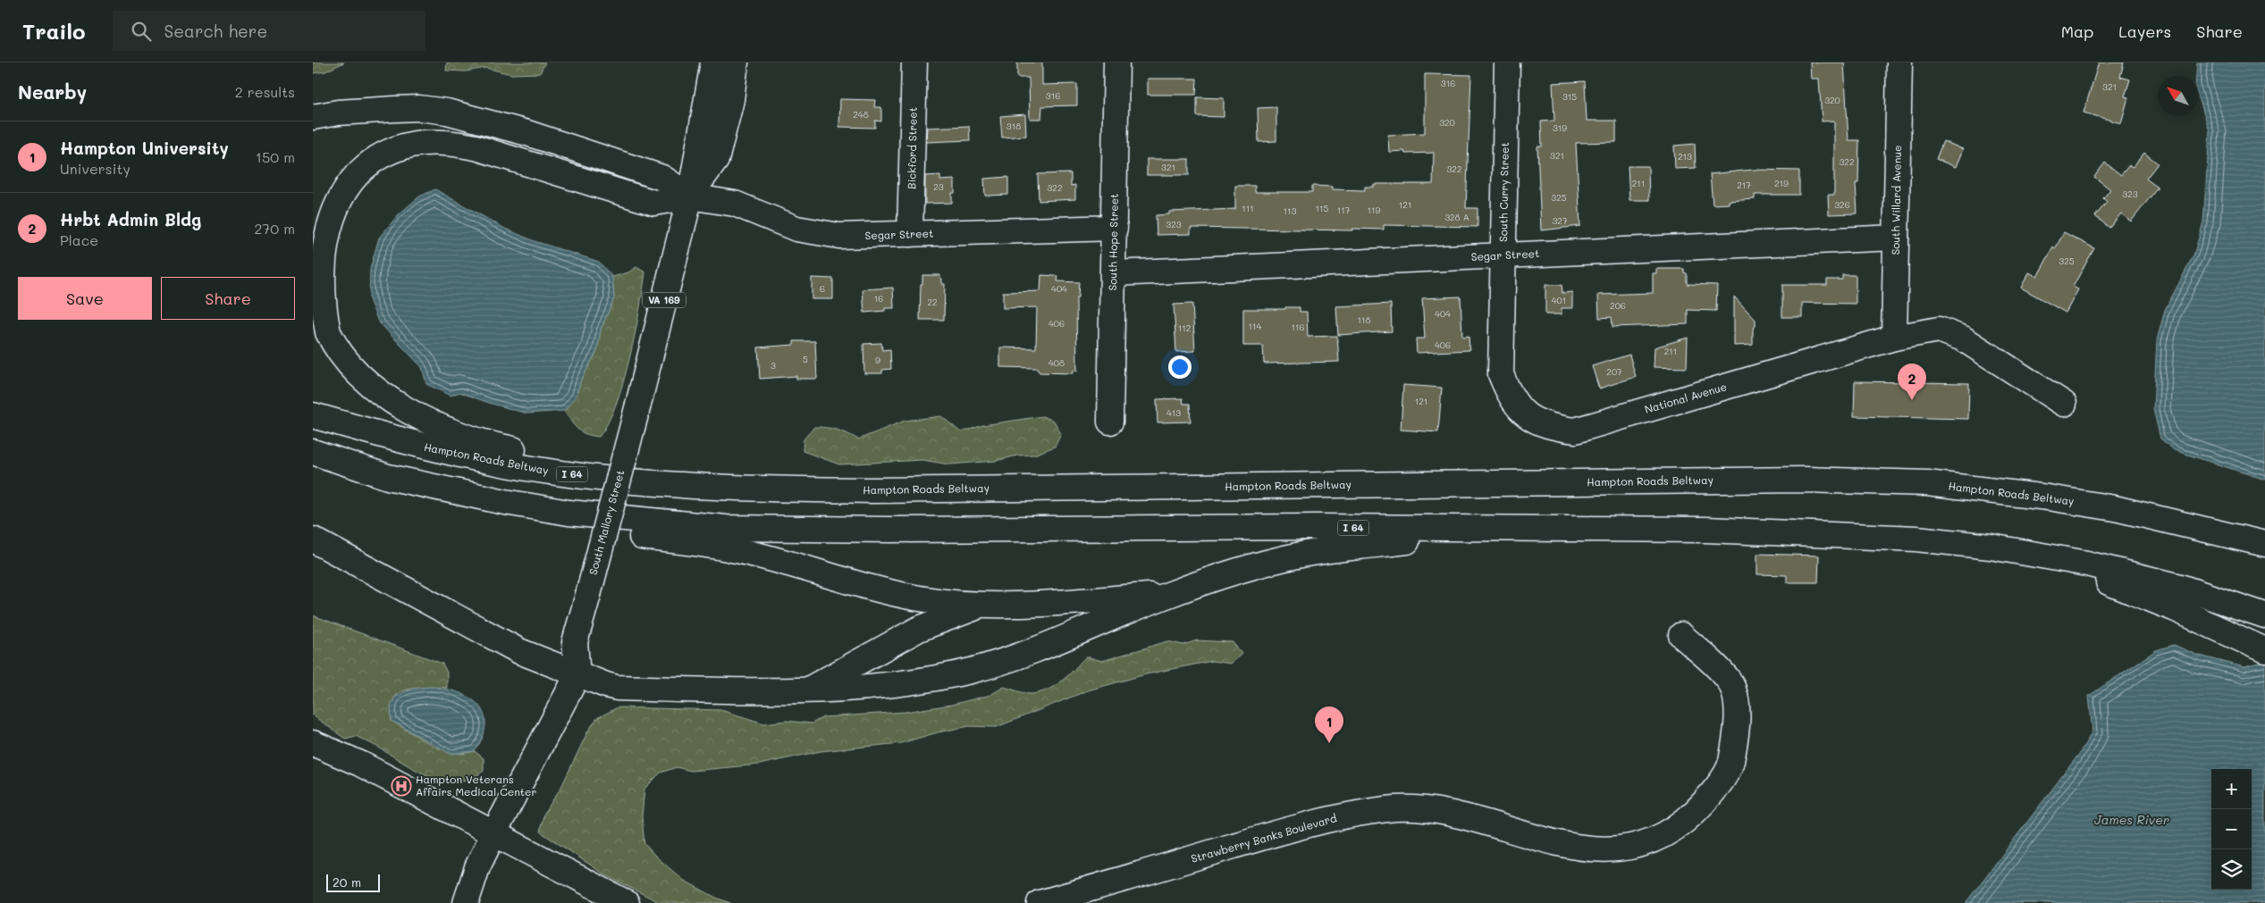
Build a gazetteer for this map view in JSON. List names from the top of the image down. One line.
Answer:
{"streets":{"main road":["Bickford Street","South Curry Street","South Willard Avenue","Segar Street","South Hope Street","VA 169","National Avenue","Hampton Roads Beltway","I 64","South Mallory Street","Strawberry Banks Boulevard"]},"crossings":[["Bickford Street","Segar Street"],["South Curry Street","Segar Street"],["South Curry Street","National Avenue"],["South Willard Avenue","Segar Street"],["South Willard Avenue","National Avenue"],["Segar Street","South Hope Street"],["Segar Street","South Mallory Street"]],"water":["James River"],"places":{"hospital":["Hampton Veterans Affairs Medical Center"]},"house_numbers":["316","321","316","315","320","248","320","318","319","321","213","322","321","322","211","219","217","23","322","323","325","121","326","111","115","117","119","113","328 A","327","323","325","6","404","16","401","22","206","404","118","406","114","116","112","406","211","5","9","408","3","207","121","413"],"scale_bar":"20 m","north":"top left","page":{"header":"Trailo","search":"Search here","nav":["Map","Layers","Share"],"heading":["Nearby","2 results"],"list":[{"mark":"1","name":"Hampton University","note":"University","value":"150 m"},{"mark":"2","name":"Hrbt Admin Bldg","note":"Place","value":"270 m"}],"buttons":["Save","Share"],"pins":["2","1"],"map_buttons":["+","−"],"scale":"20 m"}}
